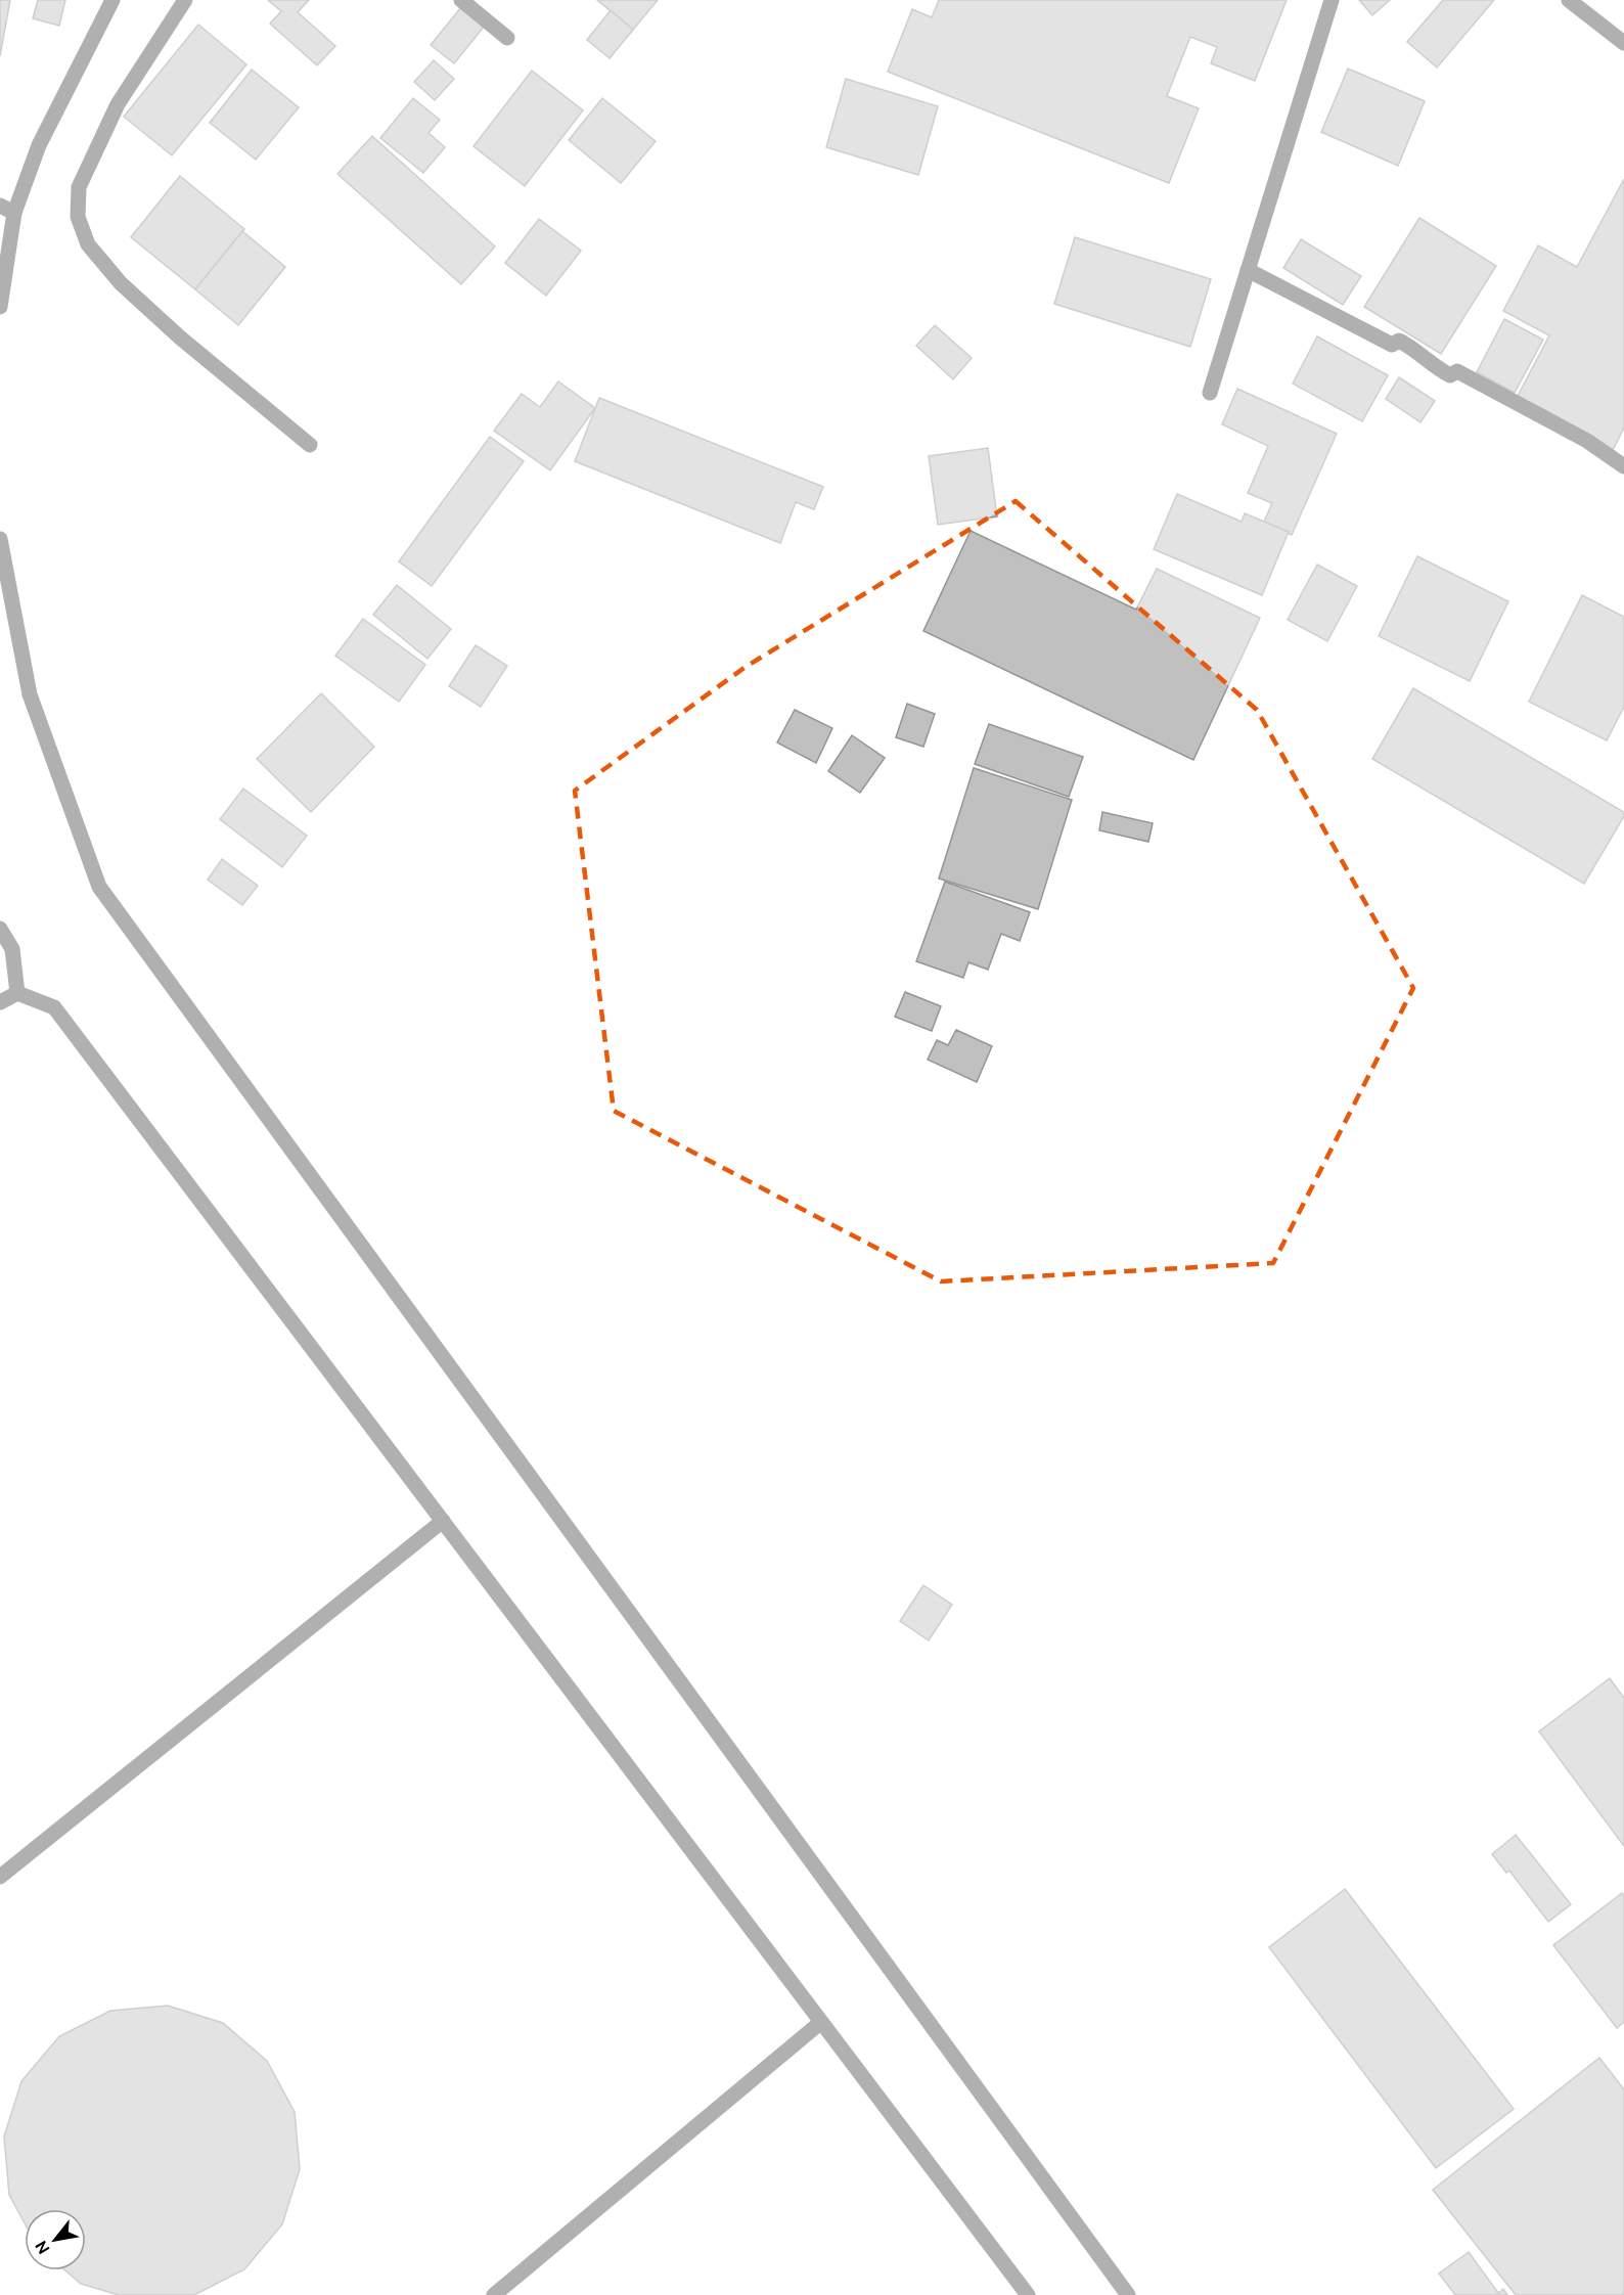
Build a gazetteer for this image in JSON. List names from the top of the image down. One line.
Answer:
{"north":"bottom left"}
